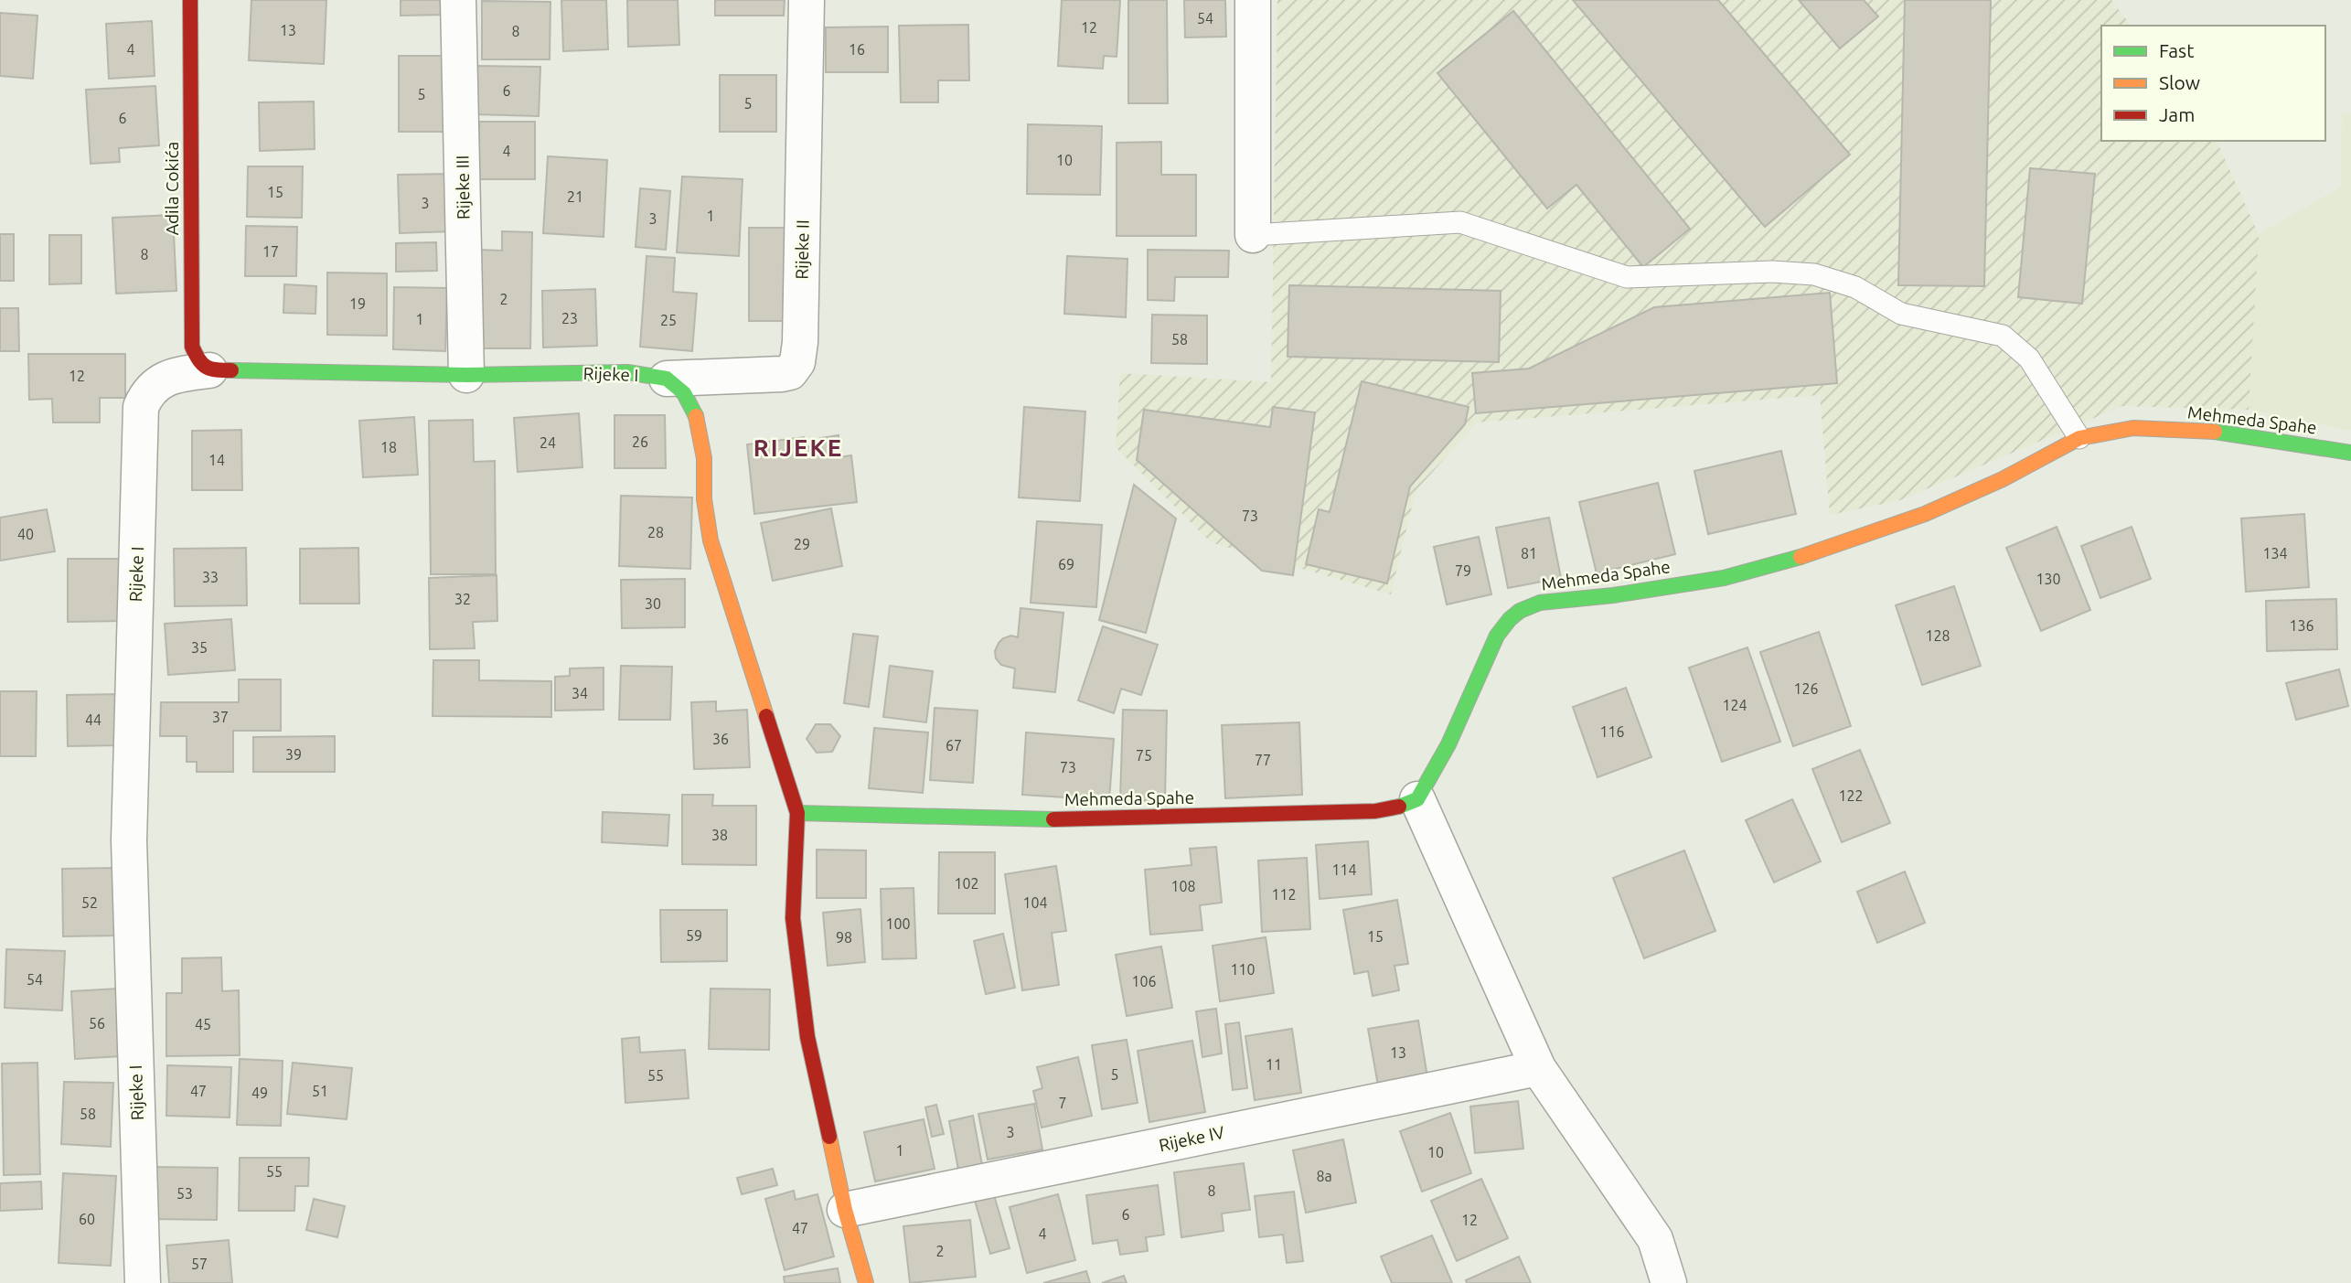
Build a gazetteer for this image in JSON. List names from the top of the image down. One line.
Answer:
{"streets":{"street":["Rijeke III","Adila Cokića","Rijeke II","Rijeke I","Mehmeda Spahe","Rijeke IV"]},"crossings":[["Rijeke III","Rijeke I"],["Adila Cokića","Rijeke I"],["Rijeke II","Rijeke I"]],"districts":["RIJEKE"],"house_numbers":["54","12","13","8","4","16","6","5","5","6","4","10","15","21","3","1","3","17","8","2","19","23","1","25","58","12","26","24","18","14","73","28","40","29","81","134","69","79","33","130","32","30","136","128","35","126","34","124","37","44","116","36","67","39","75","77","73","122","38","114","102","108","112","52","104","100","59","15","98","110","54","106","56","45","13","11","5","55","47","51","49","7","58","3","1","10","55","8a","8","53","6","60","12","47","4","2","57"],"legend":["Fast","Slow","Jam"]}
